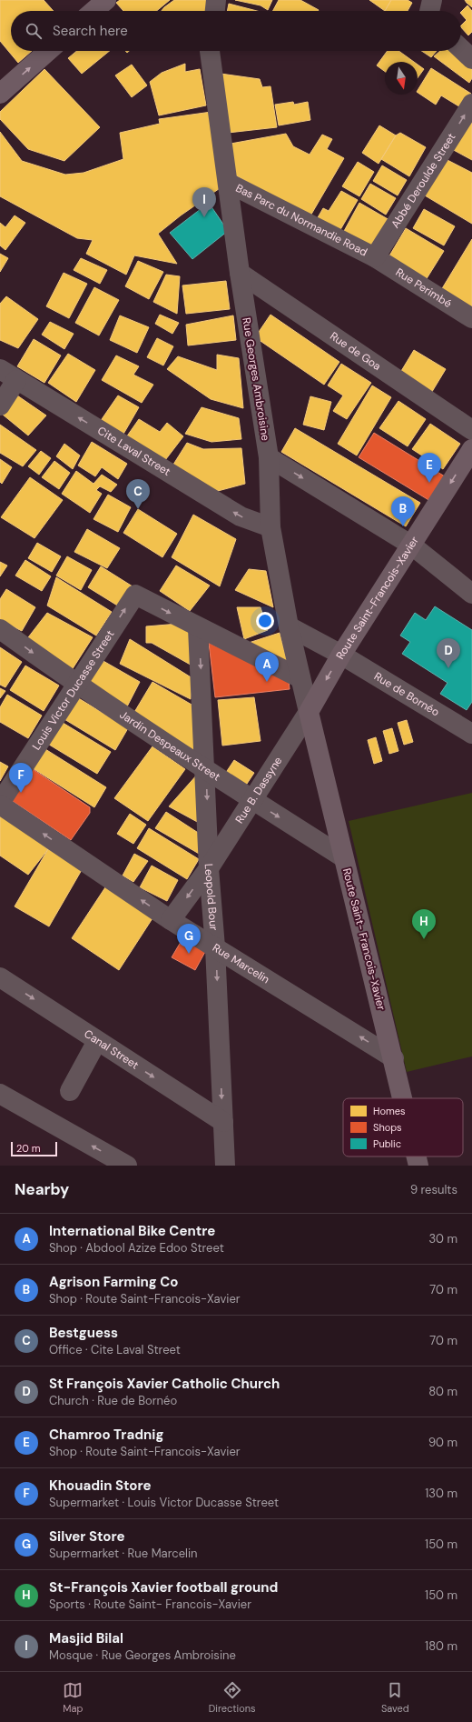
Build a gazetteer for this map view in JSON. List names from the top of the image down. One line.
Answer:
{"streets":{"main road":["Route Saint-Francois-Xavier","Route Saint- Francois-Xavier"],"street":["Abbé Deroulde Street","Bas Parc du Normandie Road","Rue Perimbé","Rue de Goa","Rue Georges Ambroisine","Cite Laval Street","Louis Victor Ducasse Street","Rue de Bornéo","Jardin Despeaux Street","Rue B. Dassyne","Leopold Bour","Rue Marcelin","Canal Street"]},"crossings":[["Abbé Deroulde Street","Bas Parc du Normandie Road"],["Abbé Deroulde Street","Rue Perimbé"],["Bas Parc du Normandie Road","Rue Perimbé"],["Bas Parc du Normandie Road","Rue Georges Ambroisine"],["Rue de Goa","Rue Georges Ambroisine"],["Rue Georges Ambroisine","Cite Laval Street"],["Rue Georges Ambroisine","Route Saint-Francois-Xavier"],["Rue Georges Ambroisine","Rue de Bornéo"],["Rue Georges Ambroisine","Rue B. Dassyne"],["Rue Georges Ambroisine","Route Saint- Francois-Xavier"],["Route Saint-Francois-Xavier","Rue de Bornéo"],["Route Saint-Francois-Xavier","Rue B. Dassyne"],["Route Saint-Francois-Xavier","Route Saint- Francois-Xavier"],["Louis Victor Ducasse Street","Jardin Despeaux Street"],["Louis Victor Ducasse Street","Leopold Bour"],["Louis Victor Ducasse Street","Rue Marcelin"],["Jardin Despeaux Street","Rue B. Dassyne"],["Jardin Despeaux Street","Leopold Bour"],["Jardin Despeaux Street","Route Saint- Francois-Xavier"],["Rue B. Dassyne","Leopold Bour"],["Rue B. Dassyne","Route Saint- Francois-Xavier"],["Rue B. Dassyne","Rue Marcelin"],["Leopold Bour","Rue Marcelin"],["Leopold Bour","Canal Street"],["Route Saint- Francois-Xavier","Rue Marcelin"]],"one_way":["Abbé Deroulde Street","Cite Laval Street","Route Saint-Francois-Xavier","Jardin Despeaux Street","Leopold Bour","Rue Marcelin"],"legend":["Homes","Shops","Public"],"scale_bar":"20 m","north":"bottom","page":{"search":"Search here","pins":["I","E","C","B","D","A","F","H","G"],"scale":"20 m","heading":["Nearby","9 results"],"list":[{"mark":"A","name":"International Bike Centre","note":"Shop · Abdool Azize Edoo Street","value":"30 m"},{"mark":"B","name":"Agrison Farming Co","note":"Shop · Route Saint-Francois-Xavier","value":"70 m"},{"mark":"C","name":"Bestguess","note":"Office · Cite Laval Street","value":"70 m"},{"mark":"D","name":"St François Xavier Catholic Church","note":"Church · Rue de Bornéo","value":"80 m"},{"mark":"E","name":"Chamroo Tradnig","note":"Shop · Route Saint-Francois-Xavier","value":"90 m"},{"mark":"F","name":"Khouadin Store","note":"Supermarket · Louis Victor Ducasse Street","value":"130 m"},{"mark":"G","name":"Silver Store","note":"Supermarket · Rue Marcelin","value":"150 m"},{"mark":"H","name":"St-François Xavier football ground","note":"Sports · Route Saint- Francois-Xavier","value":"150 m"},{"mark":"I","name":"Masjid Bilal","note":"Mosque · Rue Georges Ambroisine","value":"180 m"}],"nav":["Map","Directions","Saved"]}}
